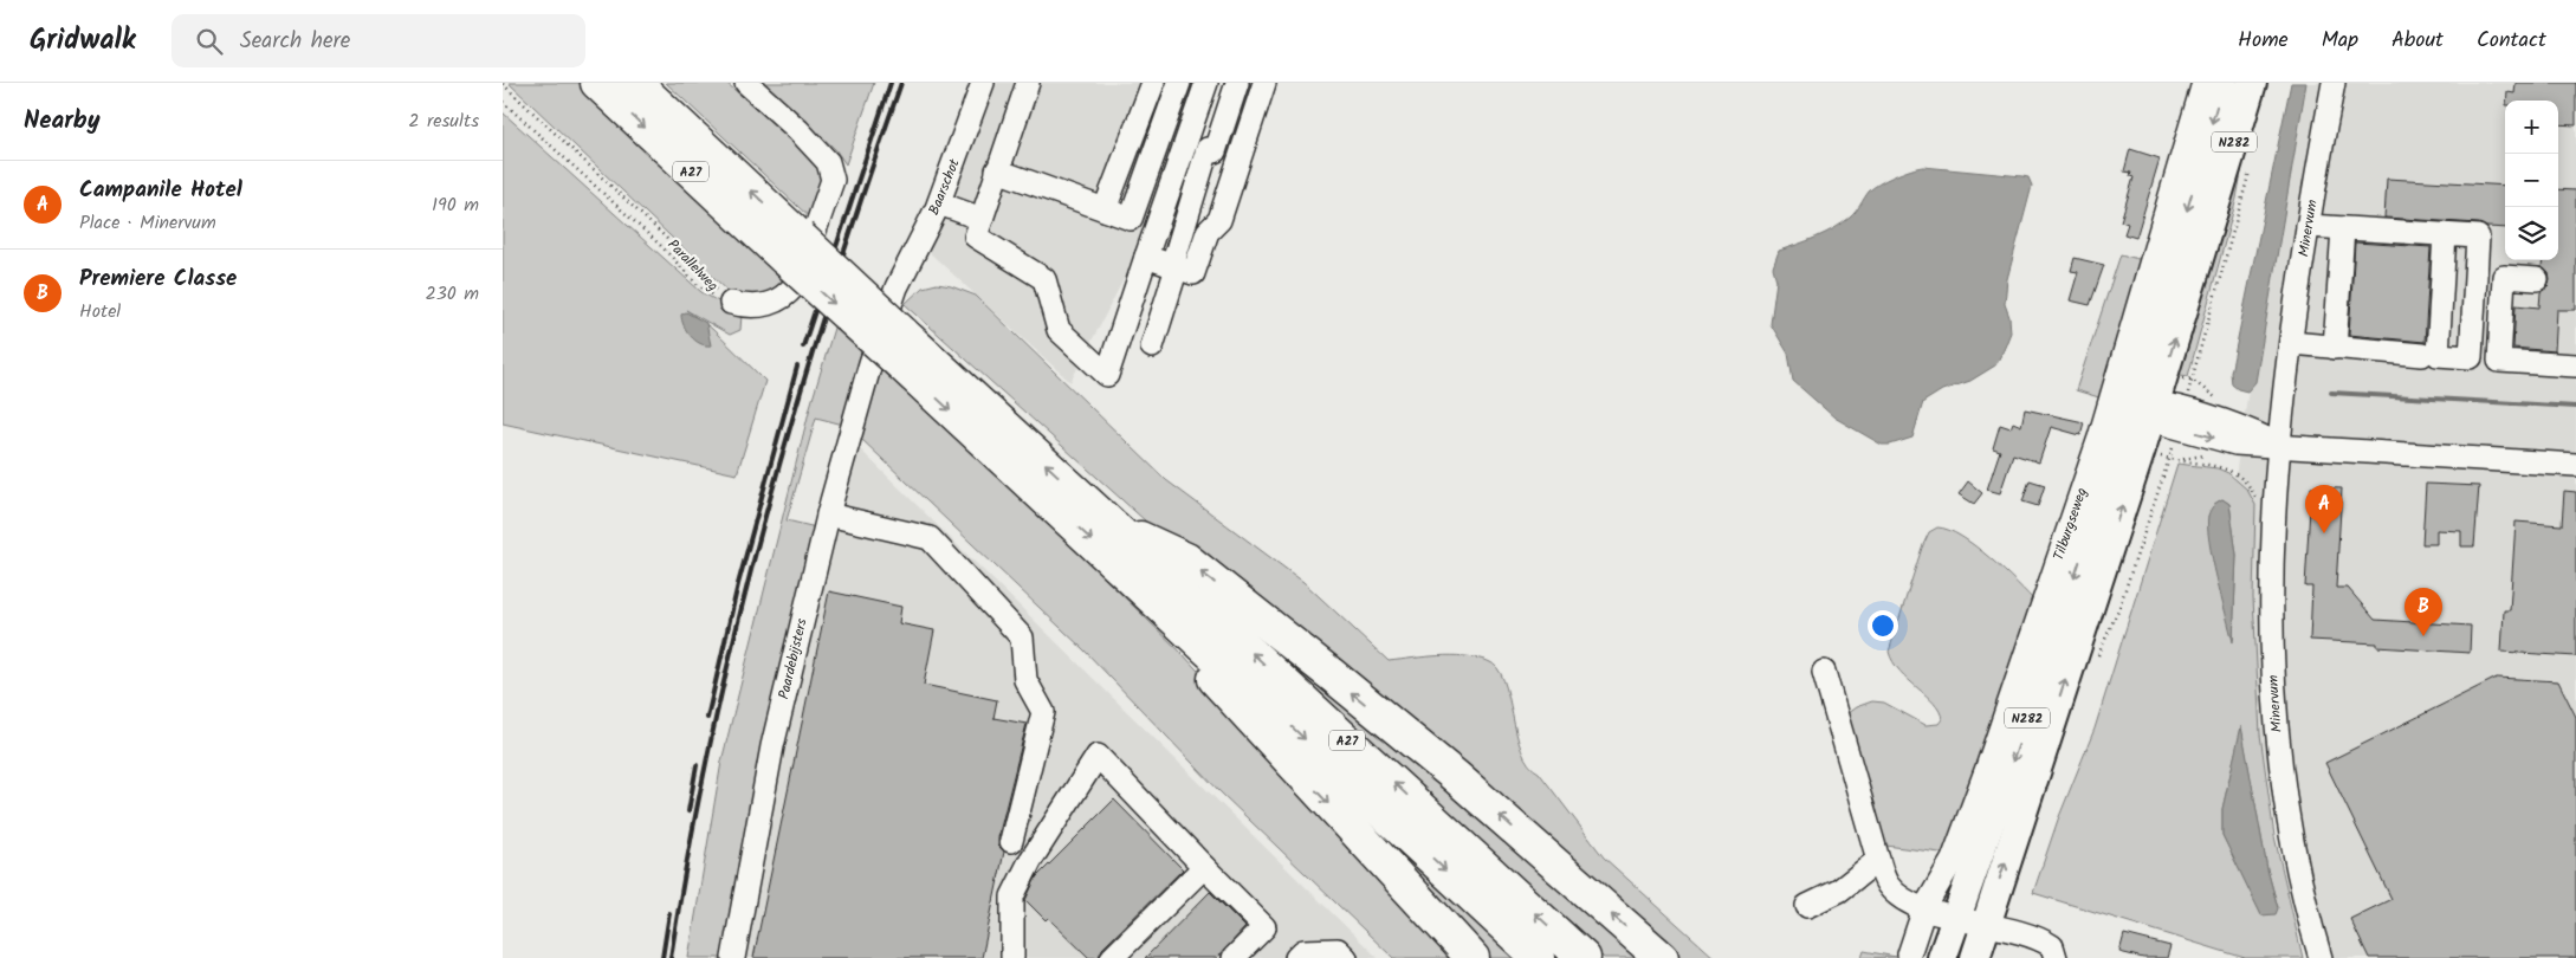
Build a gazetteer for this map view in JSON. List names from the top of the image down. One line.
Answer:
{"streets":{"highway":["A27"],"main road":["N282","Tilburgseweg"],"street":["Baarschot","Minervum","Parallelweg","Paardebijsters"]},"crossings":[["Baarschot","Paardebijsters"]],"page":{"header":"Gridwalk","search":"Search here","nav":["Home","Map","About","Contact"],"heading":["Nearby","2 results"],"map_buttons":["+","−"],"list":[{"mark":"A","name":"Campanile Hotel","note":"Place · Minervum","value":"190 m"},{"mark":"B","name":"Premiere Classe","note":"Hotel","value":"230 m"}],"pins":["A","B"]}}
